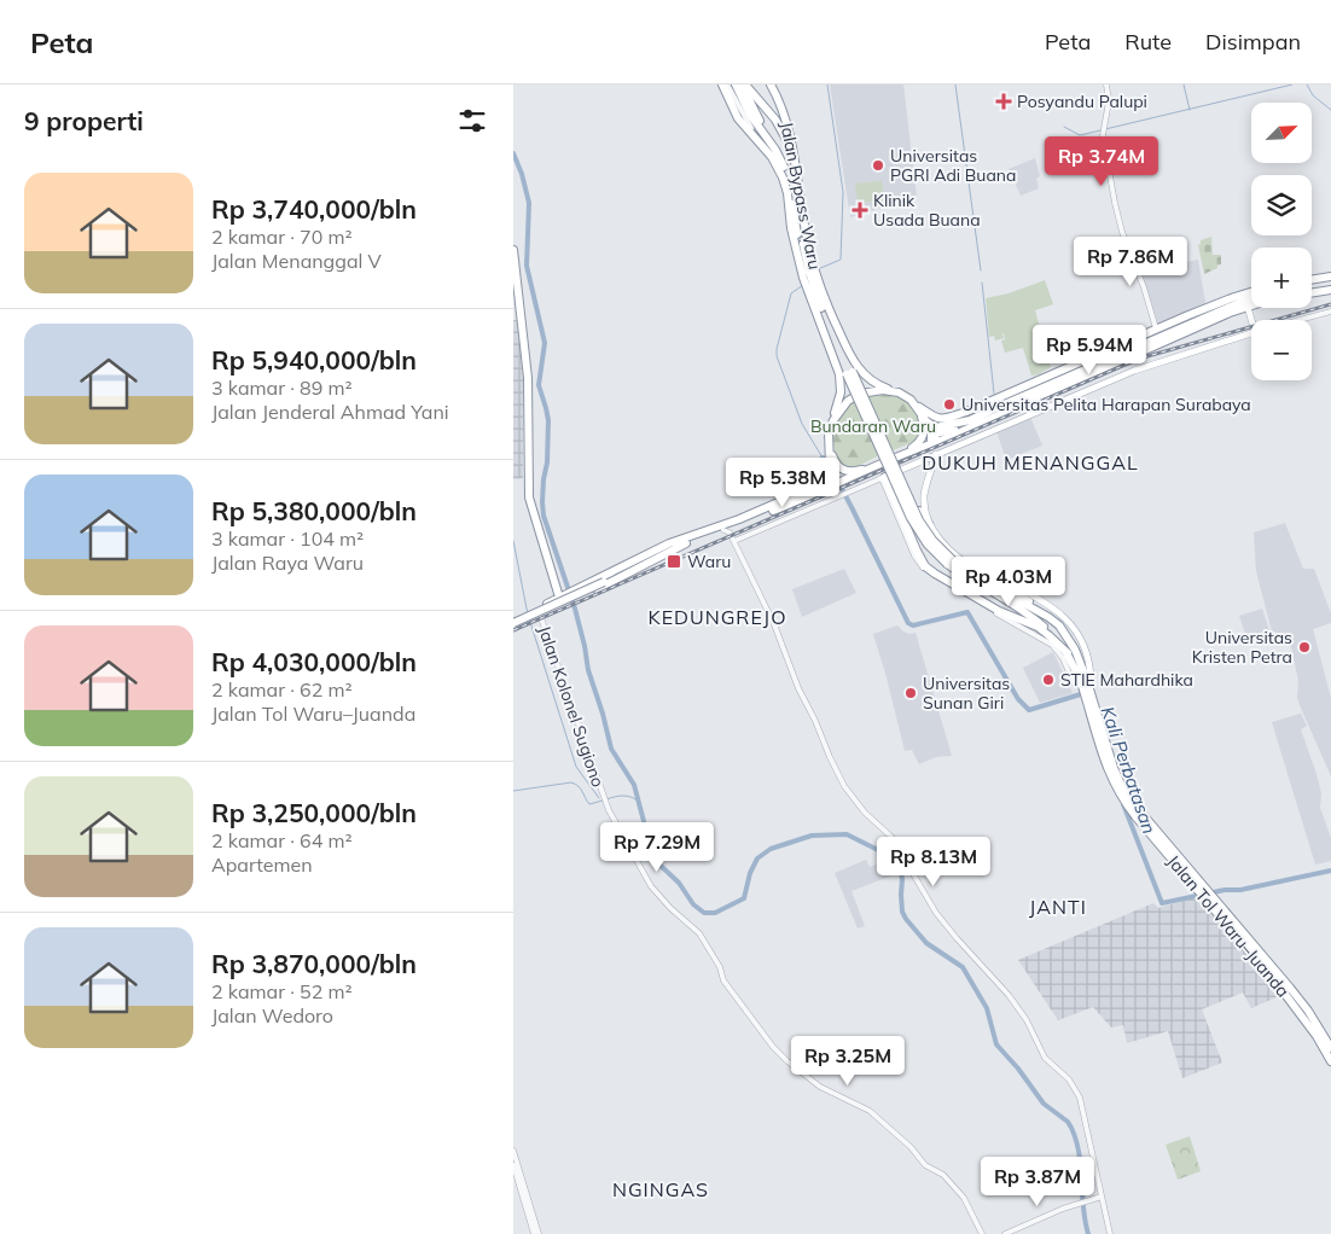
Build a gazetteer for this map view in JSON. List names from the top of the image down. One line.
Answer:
{"streets":{"highway":["Jalan Bypass Waru","Jalan Tol Waru–Juanda"],"street":["Jalan Kolonel Sugiono"]},"crossings":[["Jalan Bypass Waru","Jalan Tol Waru–Juanda"]],"districts":["DUKUH MENANGGAL","KEDUNGREJO","JANTI","NGINGAS"],"water":["Kali Perbatasan"],"parks":["Bundaran Waru"],"places":{"health":["Posyandu Palupi","Klinik Usada Buana"],"other":["Universitas PGRI Adi Buana","Universitas Pelita Harapan Surabaya","Universitas Kristen Petra","STIE Mahardhika","Universitas Sunan Giri"],"transit":["Waru"]},"north":"top right","page":{"header":"Peta","nav":["Peta","Rute","Disimpan"],"heading":"9 properti","map_buttons":["+","−"],"price":["Rp 3.74M","Rp 7.86M","Rp 5.94M","Rp 5.38M","Rp 4.03M","Rp 7.29M","Rp 8.13M","Rp 3.25M","Rp 3.87M"],"list":[{"name":"Rp 3,740,000/bln","note":"2 kamar · 70 m² · Jalan Menanggal V"},{"name":"Rp 5,940,000/bln","note":"3 kamar · 89 m² · Jalan Jenderal Ahmad Yani"},{"name":"Rp 5,380,000/bln","note":"3 kamar · 104 m² · Jalan Raya Waru"},{"name":"Rp 4,030,000/bln","note":"2 kamar · 62 m² · Jalan Tol Waru–Juanda"},{"name":"Rp 3,250,000/bln","note":"2 kamar · 64 m² · Apartemen"},{"name":"Rp 3,870,000/bln","note":"2 kamar · 52 m² · Jalan Wedoro"}]}}
